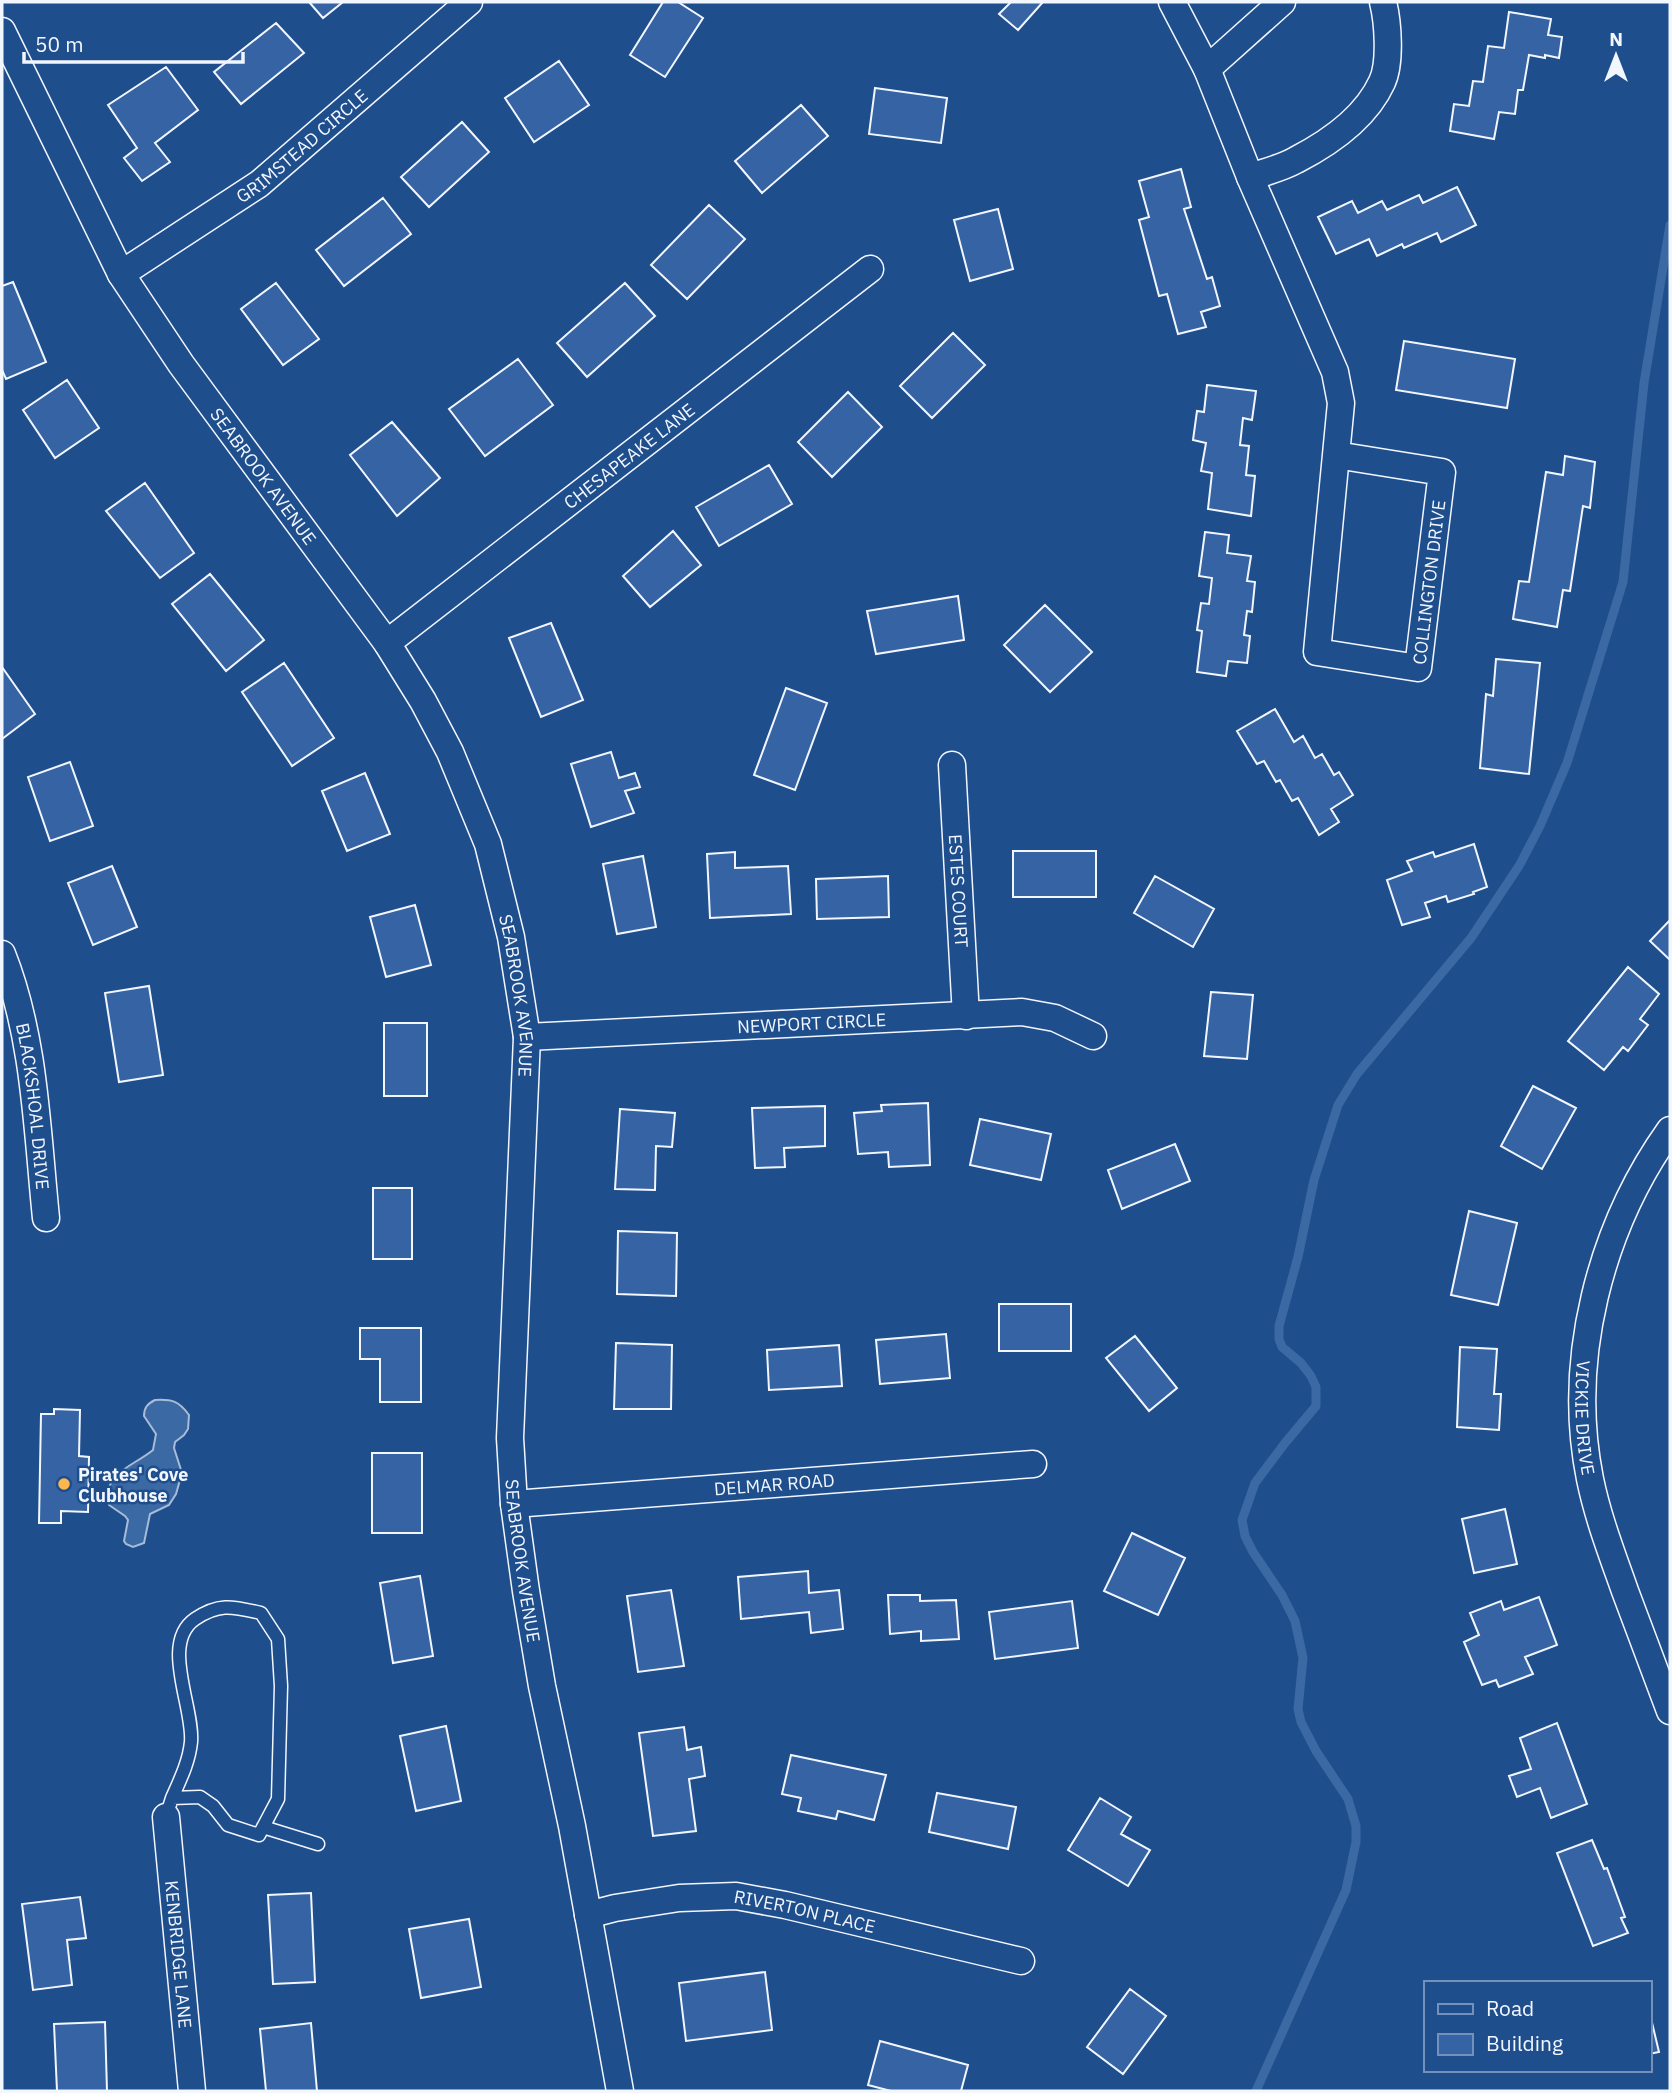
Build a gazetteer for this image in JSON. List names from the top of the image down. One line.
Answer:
{"streets":{"street":["GRIMSTEAD CIRCLE","CHESAPEAKE LANE","SEABROOK AVENUE","COLLINGTON DRIVE","ESTES COURT","NEWPORT CIRCLE","BLACKSHOAL DRIVE","VICKIE DRIVE","DELMAR ROAD","RIVERTON PLACE","KENBRIDGE LANE"]},"crossings":[["GRIMSTEAD CIRCLE","SEABROOK AVENUE"],["CHESAPEAKE LANE","SEABROOK AVENUE"],["SEABROOK AVENUE","NEWPORT CIRCLE"],["SEABROOK AVENUE","DELMAR ROAD"],["SEABROOK AVENUE","RIVERTON PLACE"],["ESTES COURT","NEWPORT CIRCLE"]],"places":["Pirates' Cove Clubhouse"],"legend":["Road","Building"],"scale_bar":"50 m","north":"top"}
